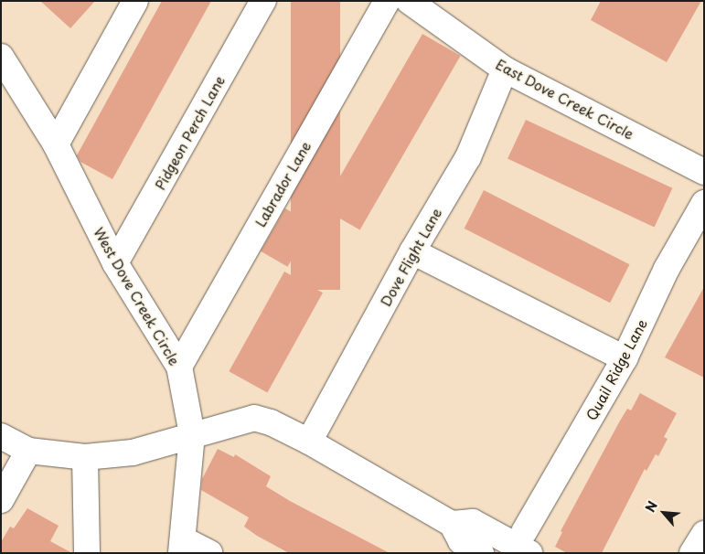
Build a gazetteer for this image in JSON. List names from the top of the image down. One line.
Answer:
{"streets":{"street":["East Dove Creek Circle","Pidgeon Perch Lane","Labrador Lane","Dove Flight Lane","West Dove Creek Circle","Quail Ridge Lane"]},"crossings":[["East Dove Creek Circle","Dove Flight Lane"],["Pidgeon Perch Lane","West Dove Creek Circle"],["Labrador Lane","West Dove Creek Circle"]],"north":"top left"}
